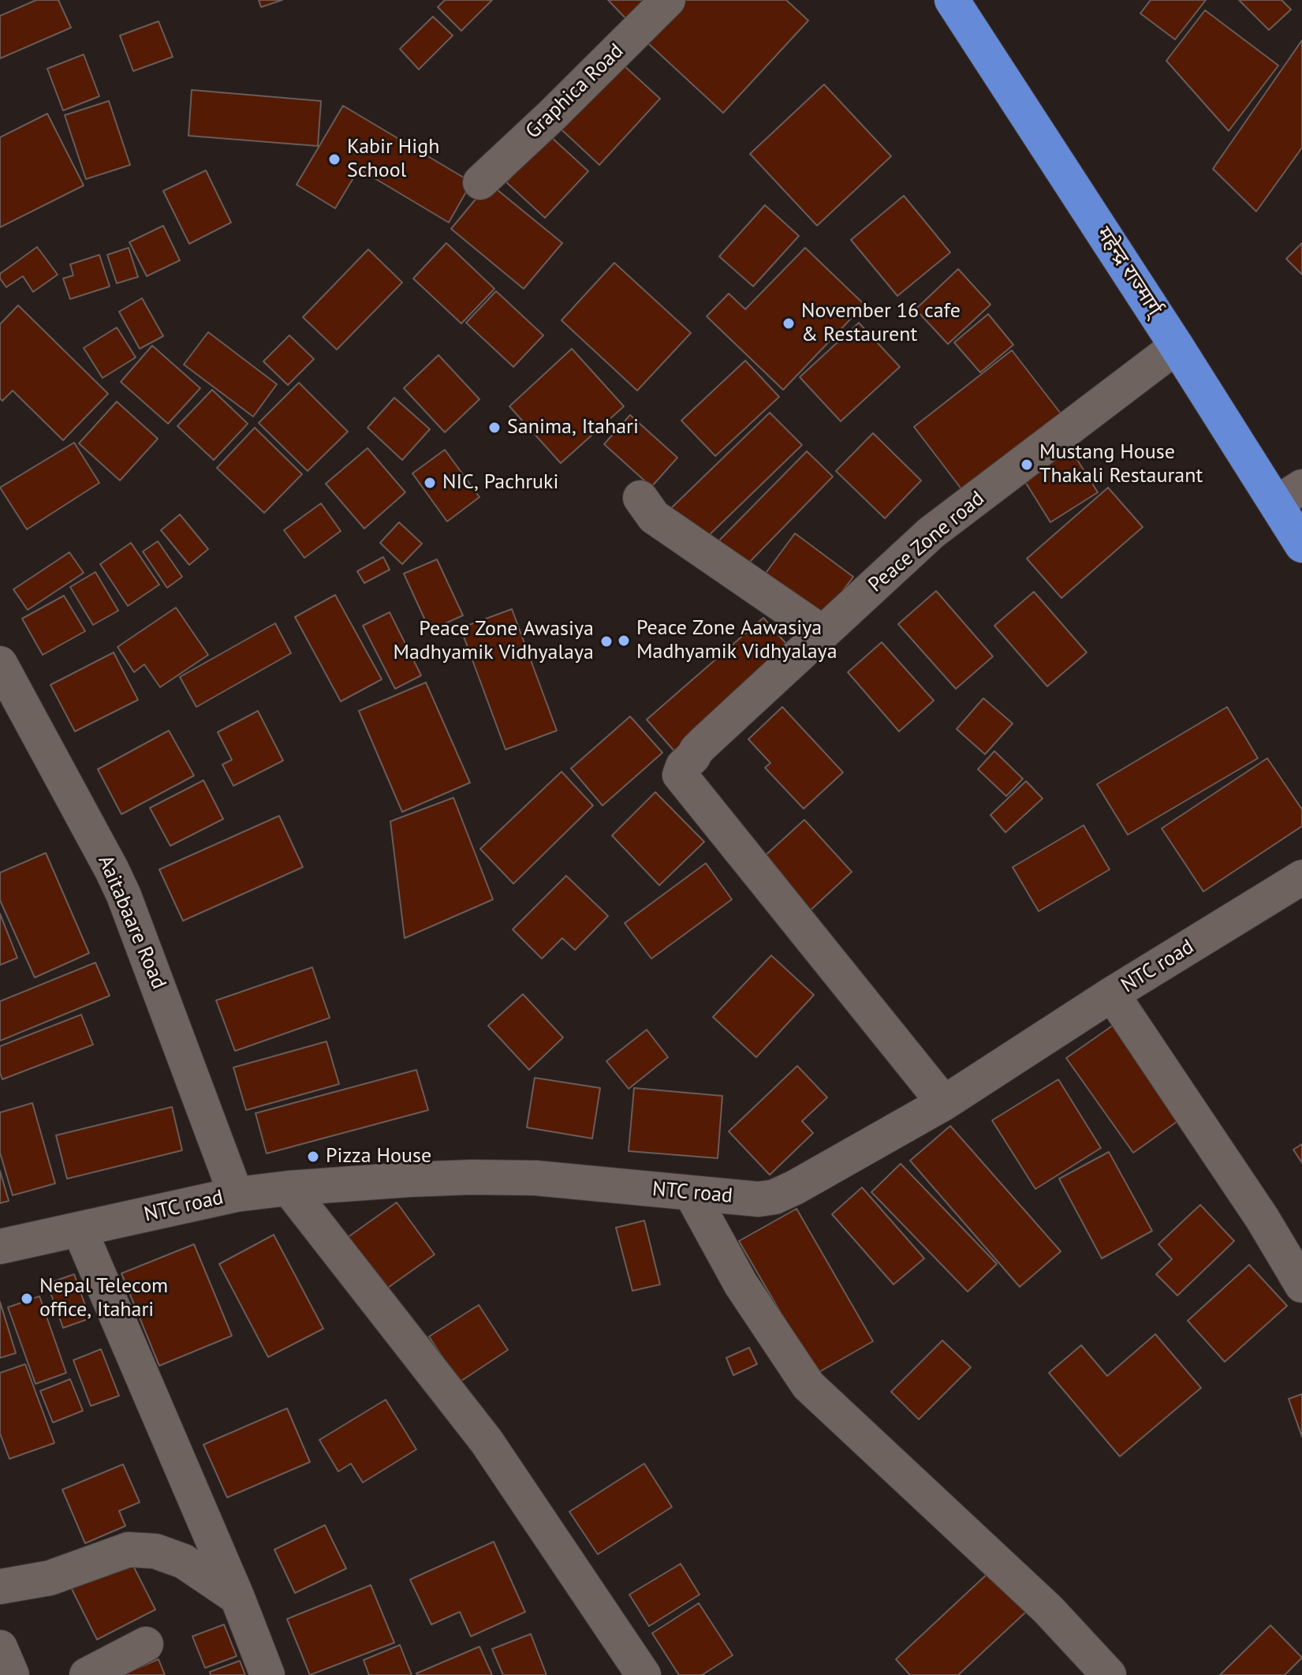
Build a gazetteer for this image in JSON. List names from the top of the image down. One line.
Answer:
{"streets":{"highway":["महेन्द्र राज्मार्ग्"],"street":["Graphica Road","Peace Zone road","Aaitabaare Road","NTC road"]},"crossings":[["महेन्द्र राज्मार्ग्","Peace Zone road"],["Peace Zone road","NTC road"],["Aaitabaare Road","NTC road"]],"places":["Kabir High School","November 16 cafe & Restaurent","Sanima, Itahari","Mustang House Thakali Restaurant","NIC, Pachruki","Peace Zone Aawasiya Madhyamik Vidhyalaya","Peace Zone Awasiya Madhyamik Vidhyalaya","Pizza House","Nepal Telecom office, Itahari"]}
